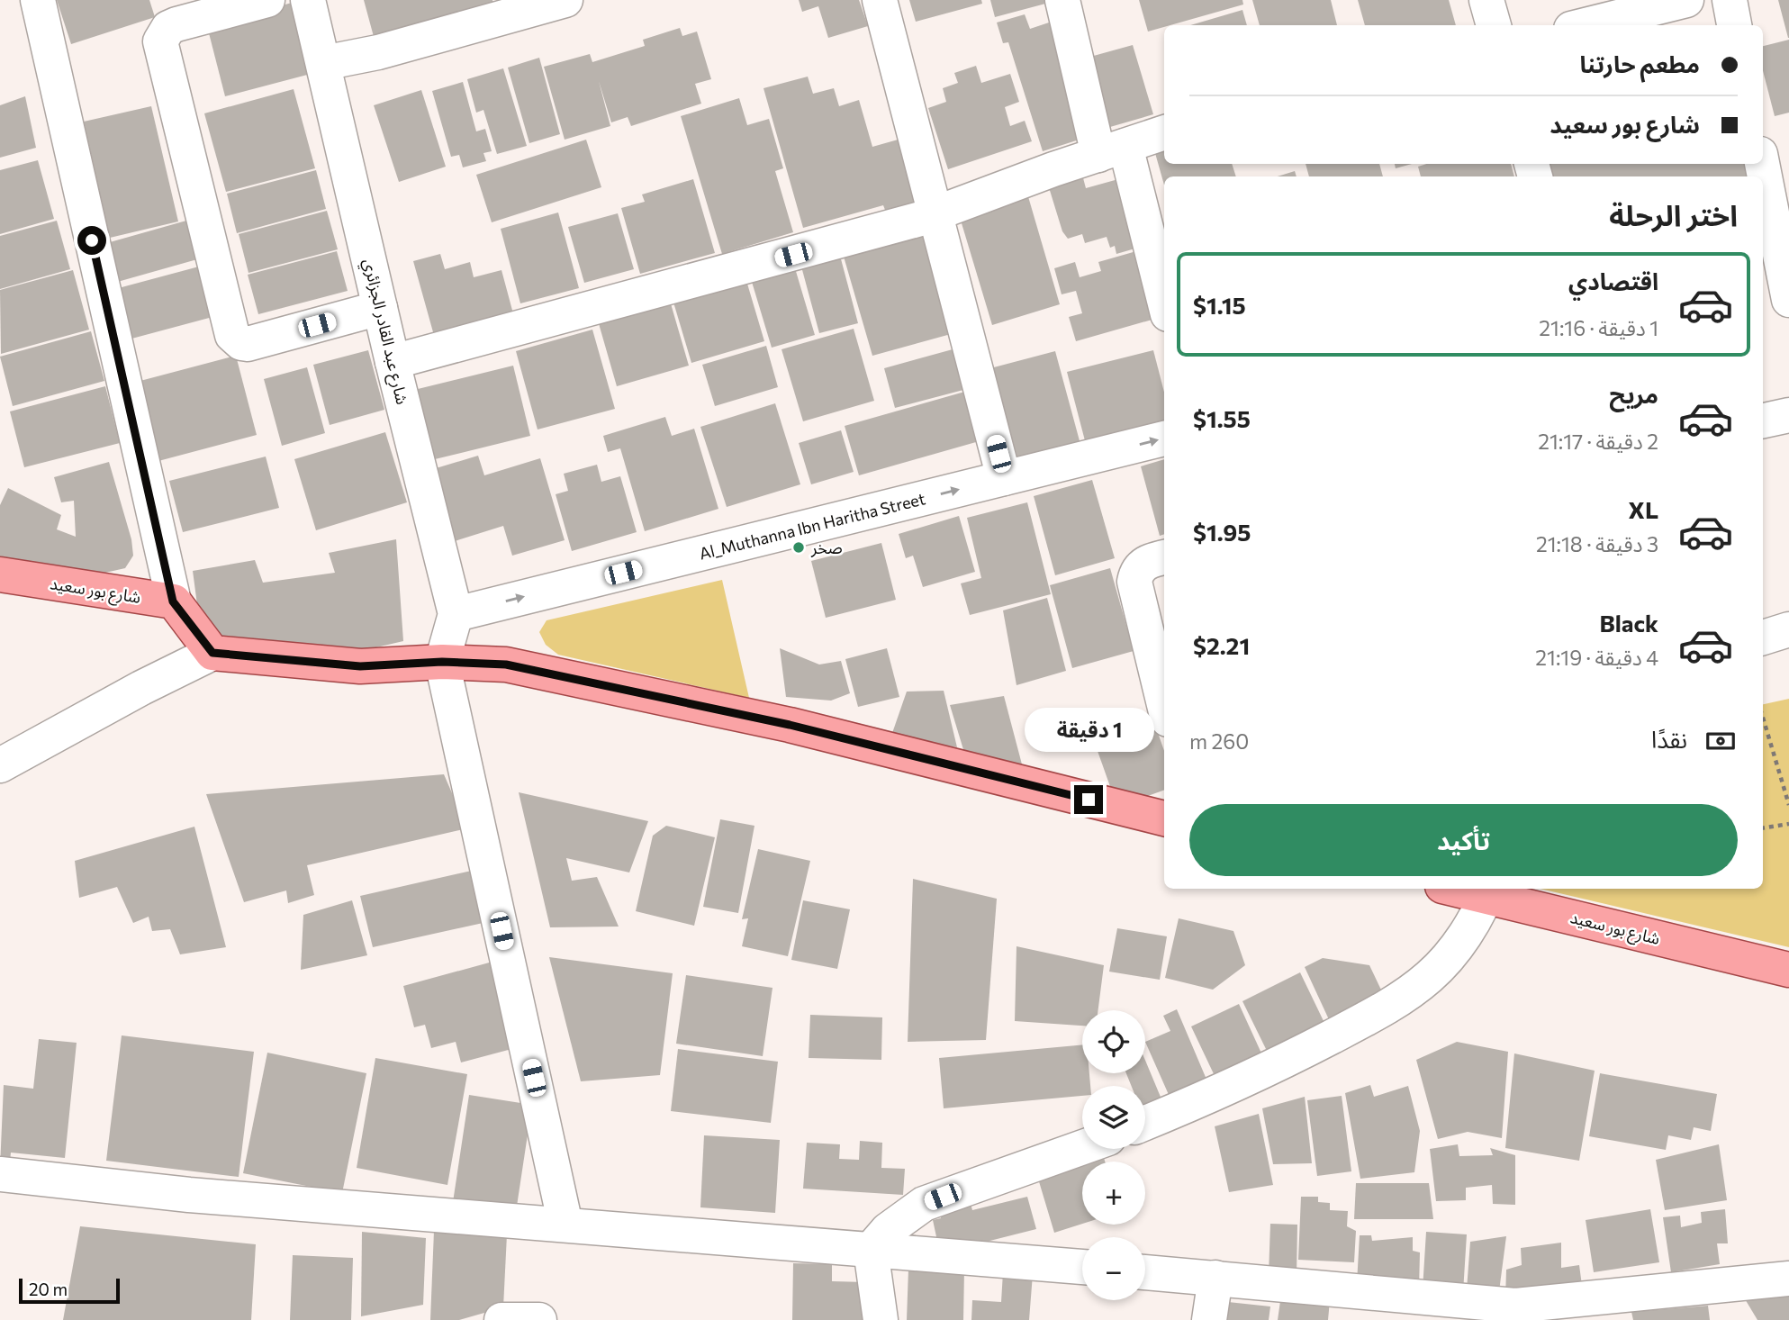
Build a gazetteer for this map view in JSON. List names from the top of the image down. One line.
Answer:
{"streets":{"main road":["شارع بور سعيد"],"street":["شارع عبد القادر الجزائري","Al_Muthanna Ibn Haritha Street"]},"crossings":[["شارع عبد القادر الجزائري","Al_Muthanna Ibn Haritha Street"]],"places":["صخر"],"scale_bar":"20 m","page":{"banner":["مطعم حارتنا","شارع بور سعيد"],"heading":"اختر الرحلة","list":[{"name":"اقتصادي","note":"1 دقيقة · 21:16","value":"$1.15"},{"name":"مريح","note":"2 دقيقة · 21:17","value":"$1.55"},{"name":"XL","note":"3 دقيقة · 21:18","value":"$1.95"},{"name":"Black","note":"4 دقيقة · 21:19","value":"$2.21"}],"pay":["نقدًا","260 m"],"bubble":"1 دقيقة","buttons":"تأكيد","map_buttons":["+","−"],"scale":"20 m"}}
